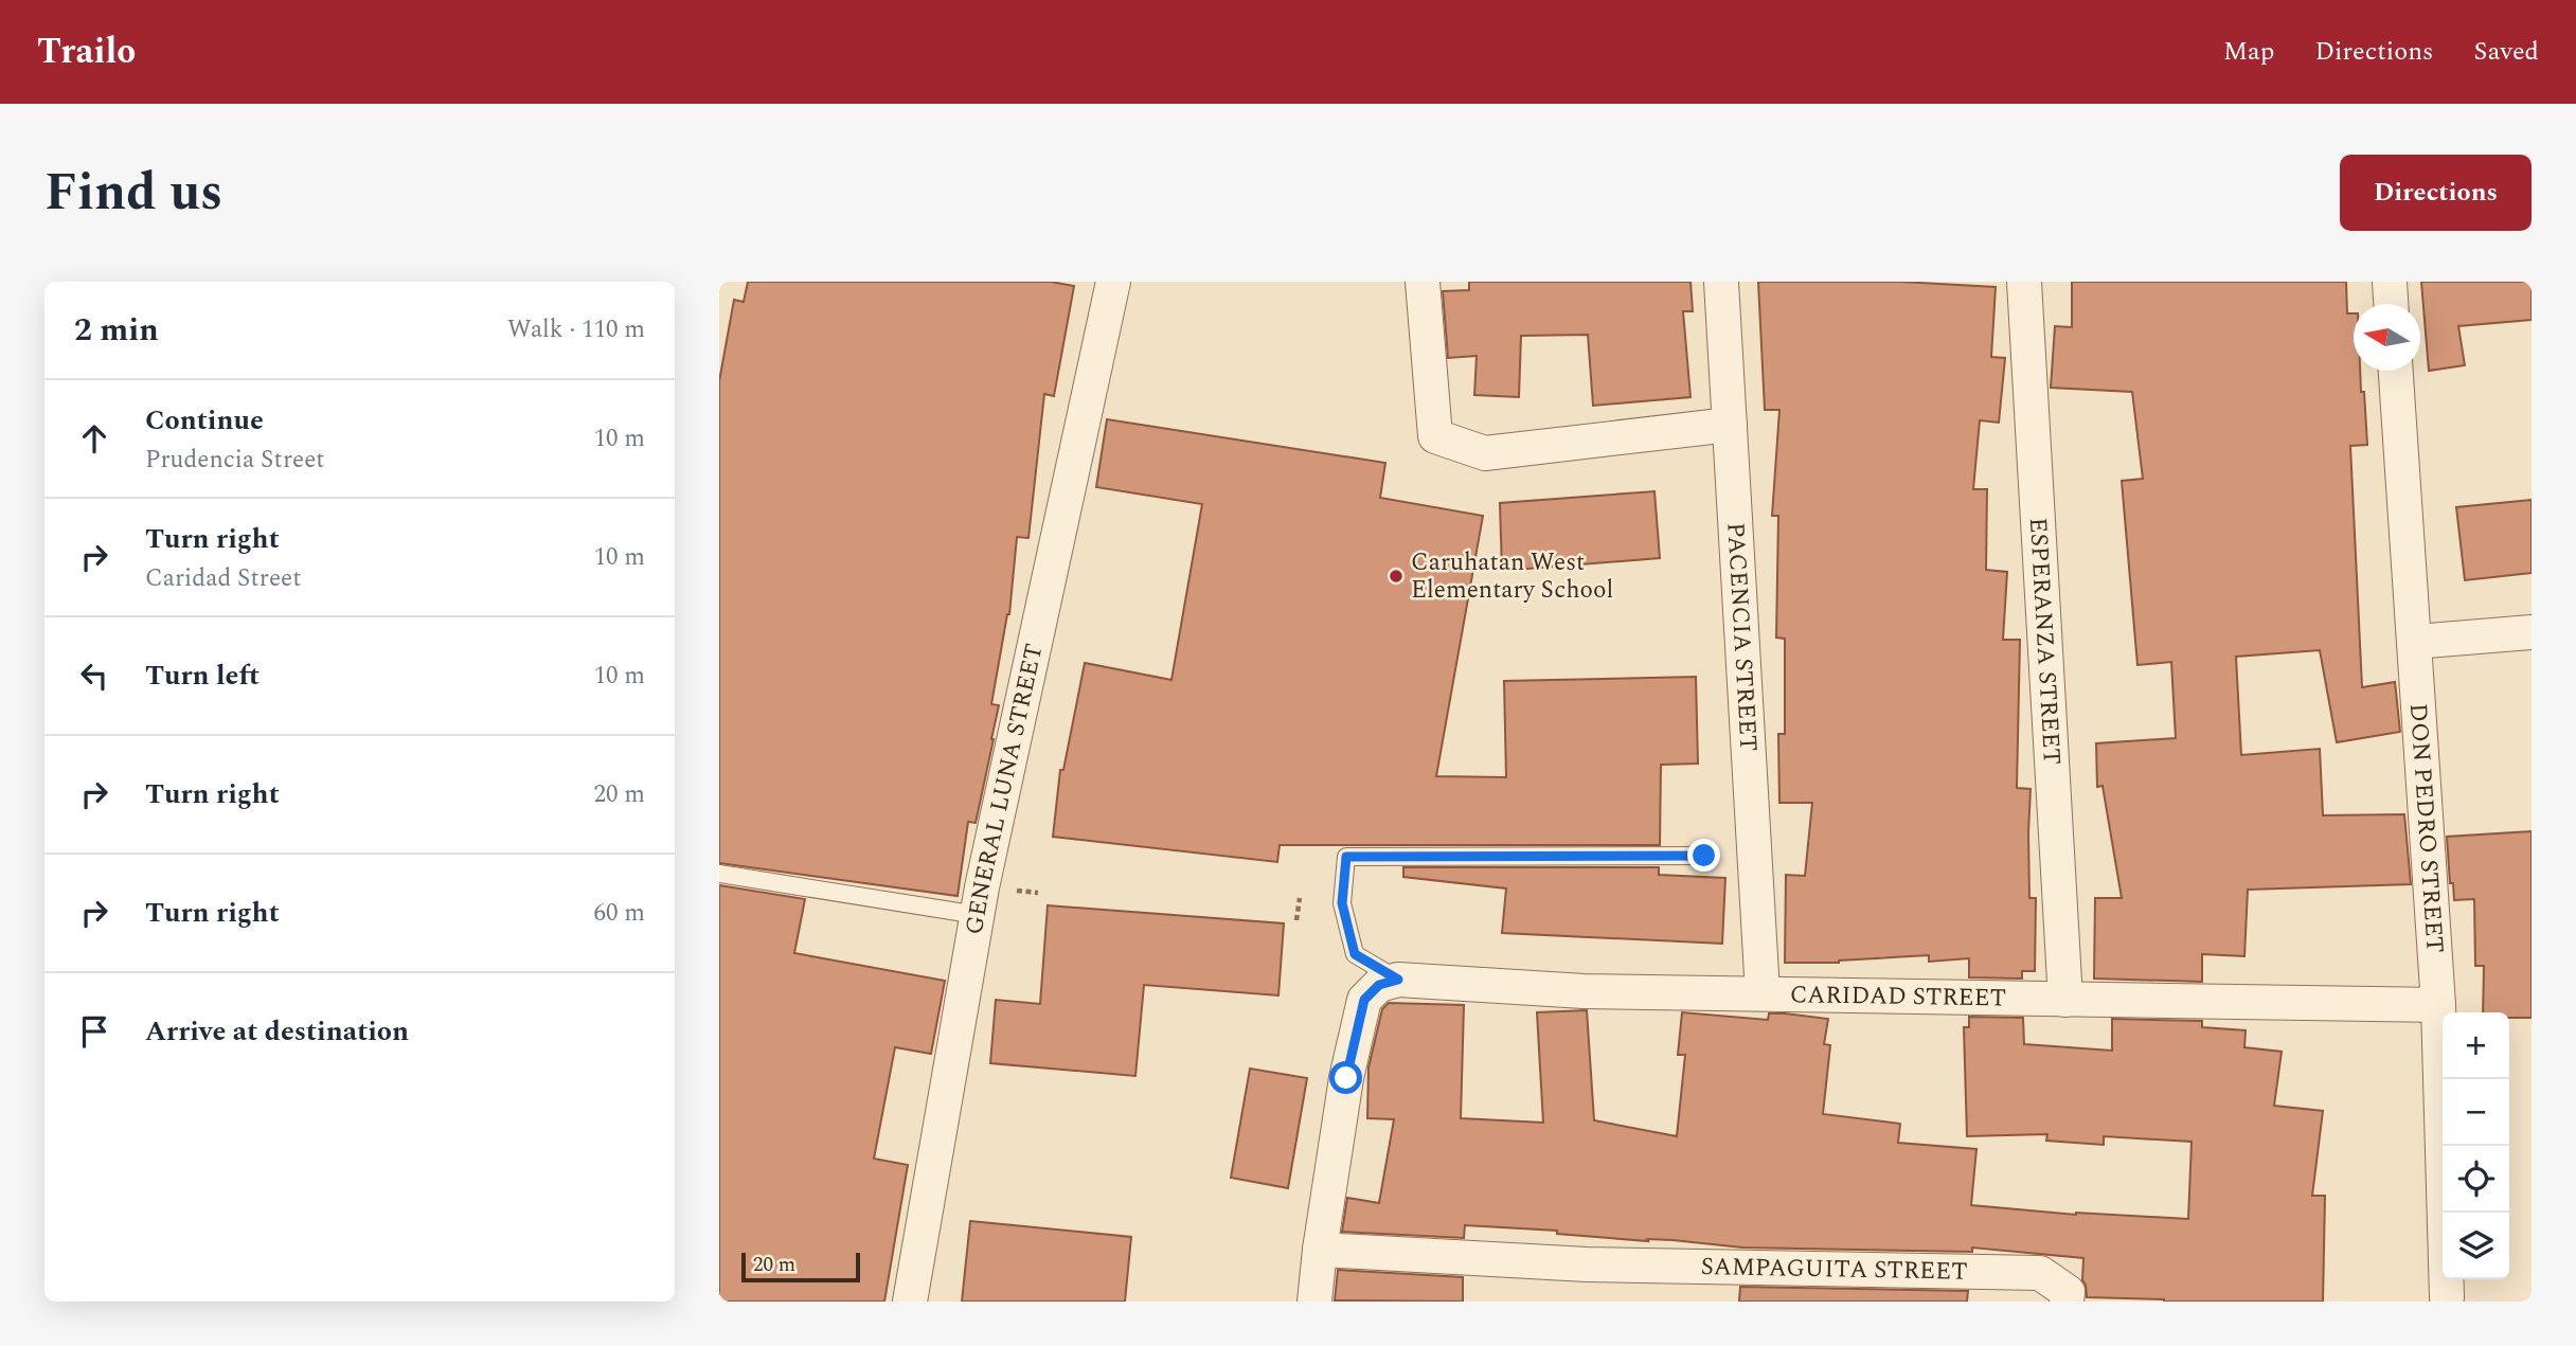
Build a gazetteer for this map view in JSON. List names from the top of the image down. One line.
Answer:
{"streets":{"street":["PACENCIA STREET","ESPERANZA STREET","GENERAL LUNA STREET","DON PEDRO STREET","CARIDAD STREET","SAMPAGUITA STREET"]},"crossings":[["PACENCIA STREET","CARIDAD STREET"],["ESPERANZA STREET","CARIDAD STREET"],["DON PEDRO STREET","CARIDAD STREET"]],"places":["Caruhatan West Elementary School"],"scale_bar":"20 m","north":"left","page":{"header":"Trailo","nav":["Map","Directions","Saved"],"title":"Find us","buttons":"Directions","heading":["2 min","Walk · 110 m"],"list":[["Continue","Prudencia Street","10 m"],["Turn right","Caridad Street","10 m"],["Turn left","10 m"],["Turn right","20 m"],["Turn right","60 m"],"Arrive at destination"],"map_buttons":["+","−"],"scale":"20 m"}}
